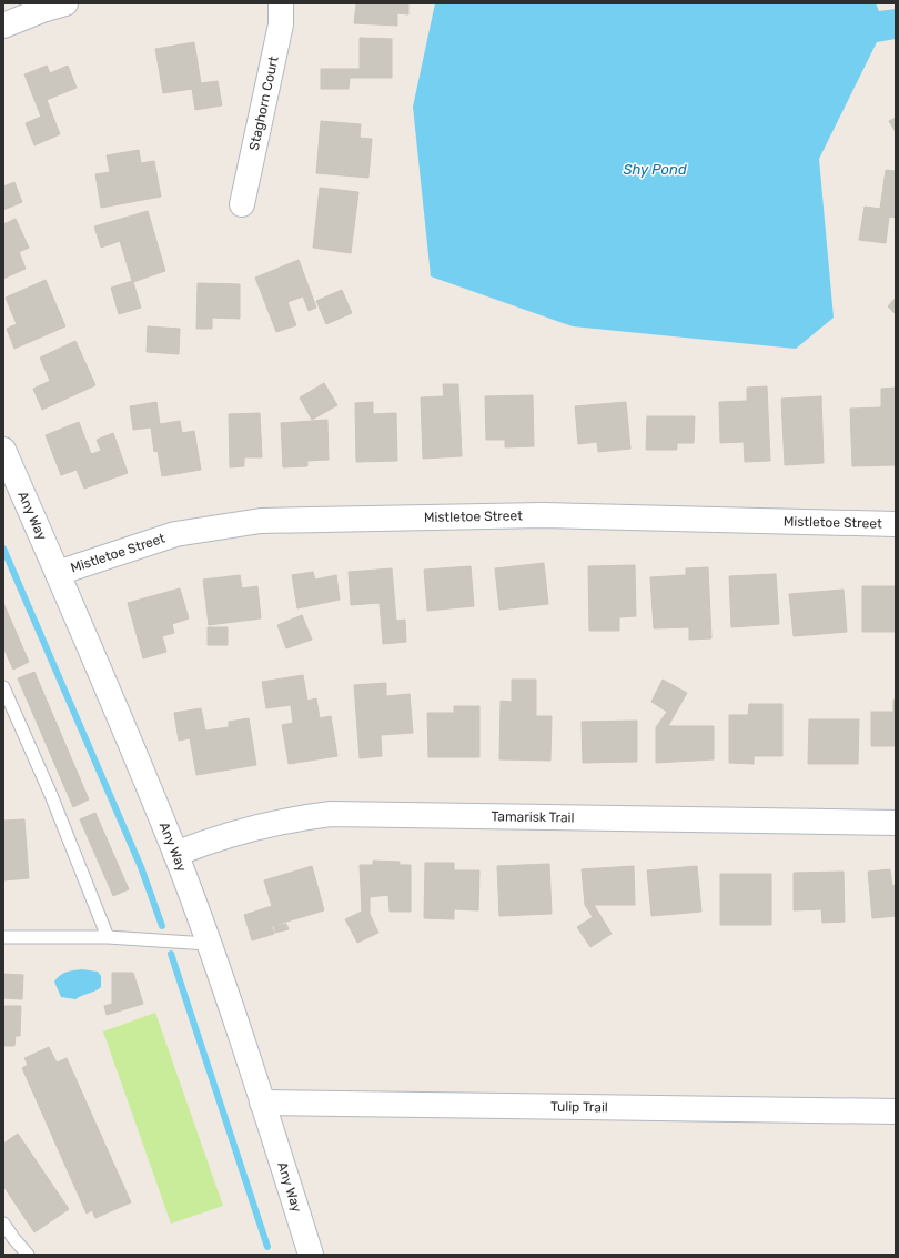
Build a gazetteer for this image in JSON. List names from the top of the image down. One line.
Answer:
{"streets":{"street":["Staghorn Court","Any Way","Mistletoe Street","Tamarisk Trail","Tulip Trail"]},"crossings":[["Any Way","Mistletoe Street"],["Any Way","Tamarisk Trail"],["Any Way","Tulip Trail"]],"water":["Shy Pond"]}
